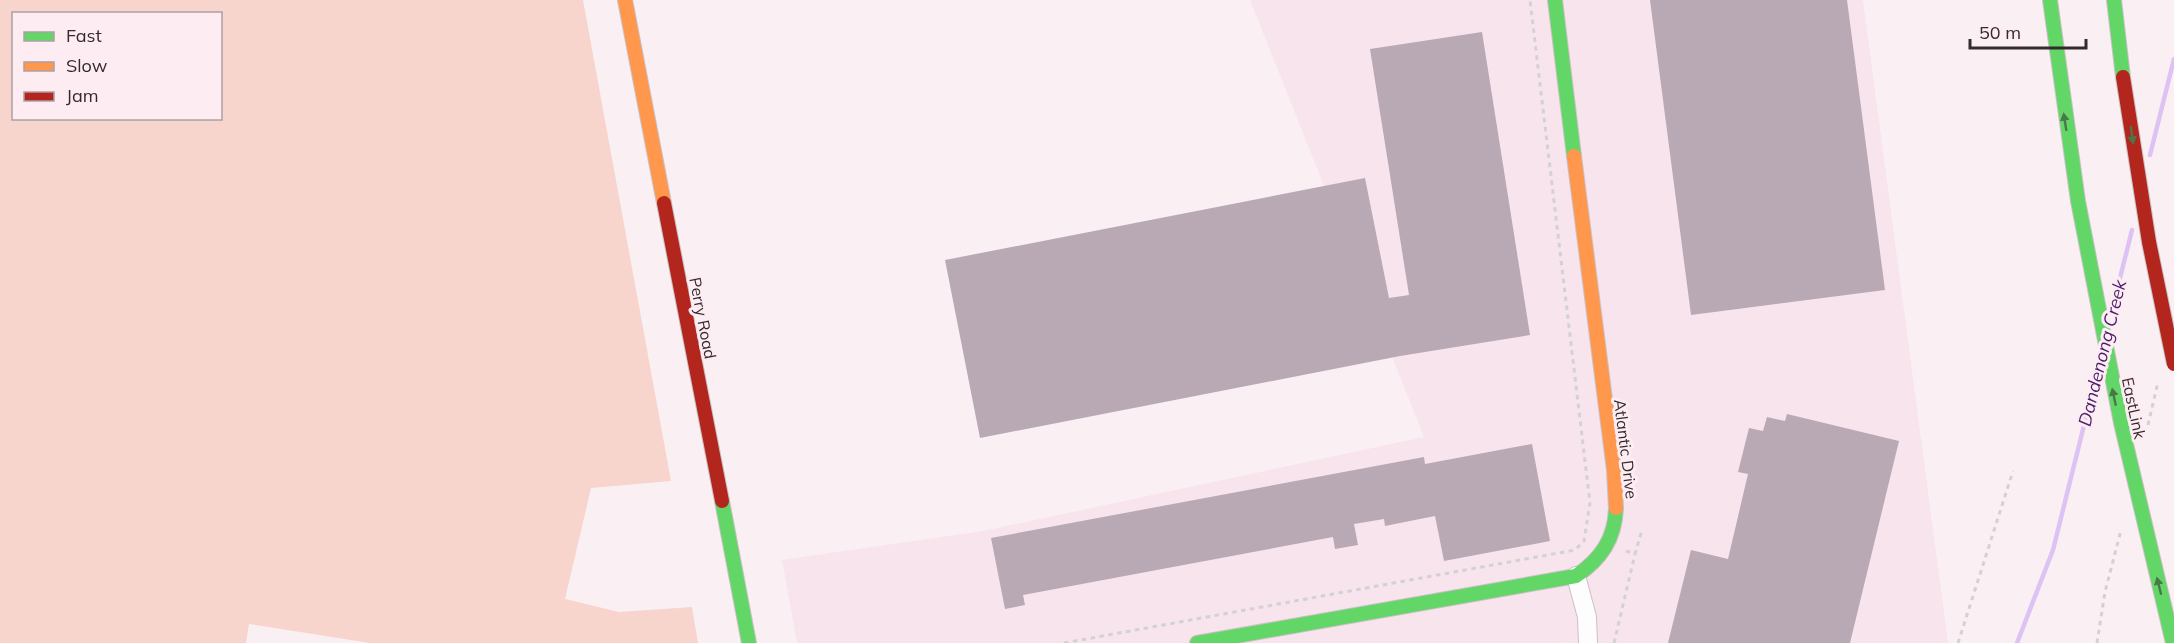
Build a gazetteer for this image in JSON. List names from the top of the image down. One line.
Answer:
{"streets":{"main road":["Perry Road","EastLink","Atlantic Drive"]},"water":["Dandenong Creek"],"legend":["Fast","Slow","Jam"],"scale_bar":"50 m"}
